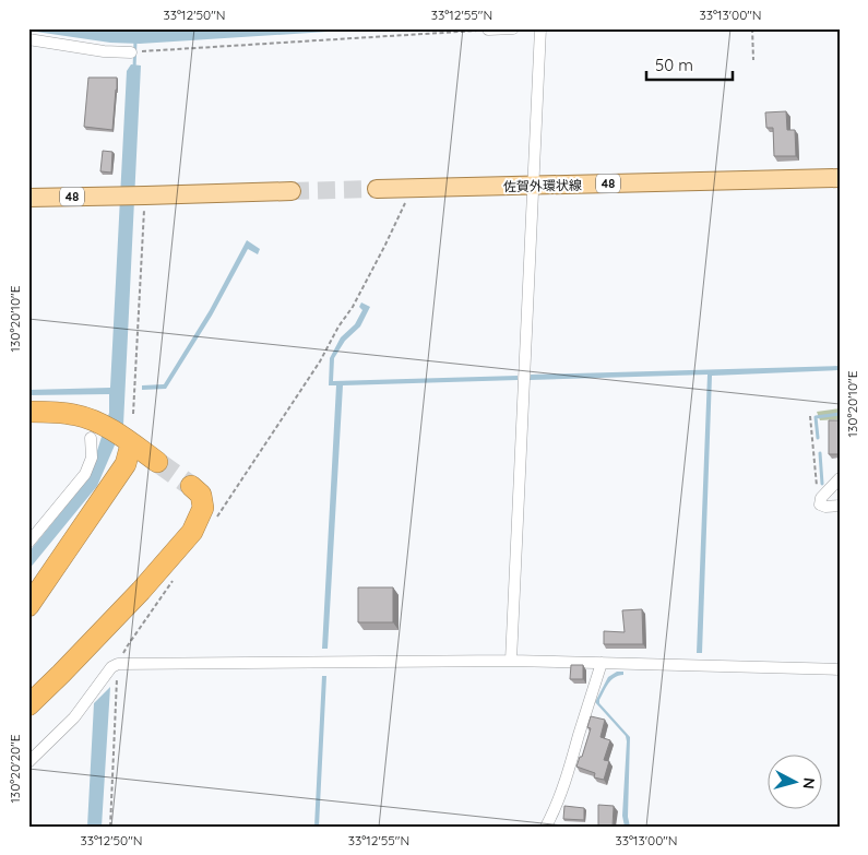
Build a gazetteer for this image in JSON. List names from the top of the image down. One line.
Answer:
{"streets":{"main road":["48","佐賀外環状線"]},"scale_bar":"50 m","north":"right","coordinates":["33°12'50\"N","33°12'55\"N","33°13'00\"N","130°20'10\"E","130°20'20\"E"]}
